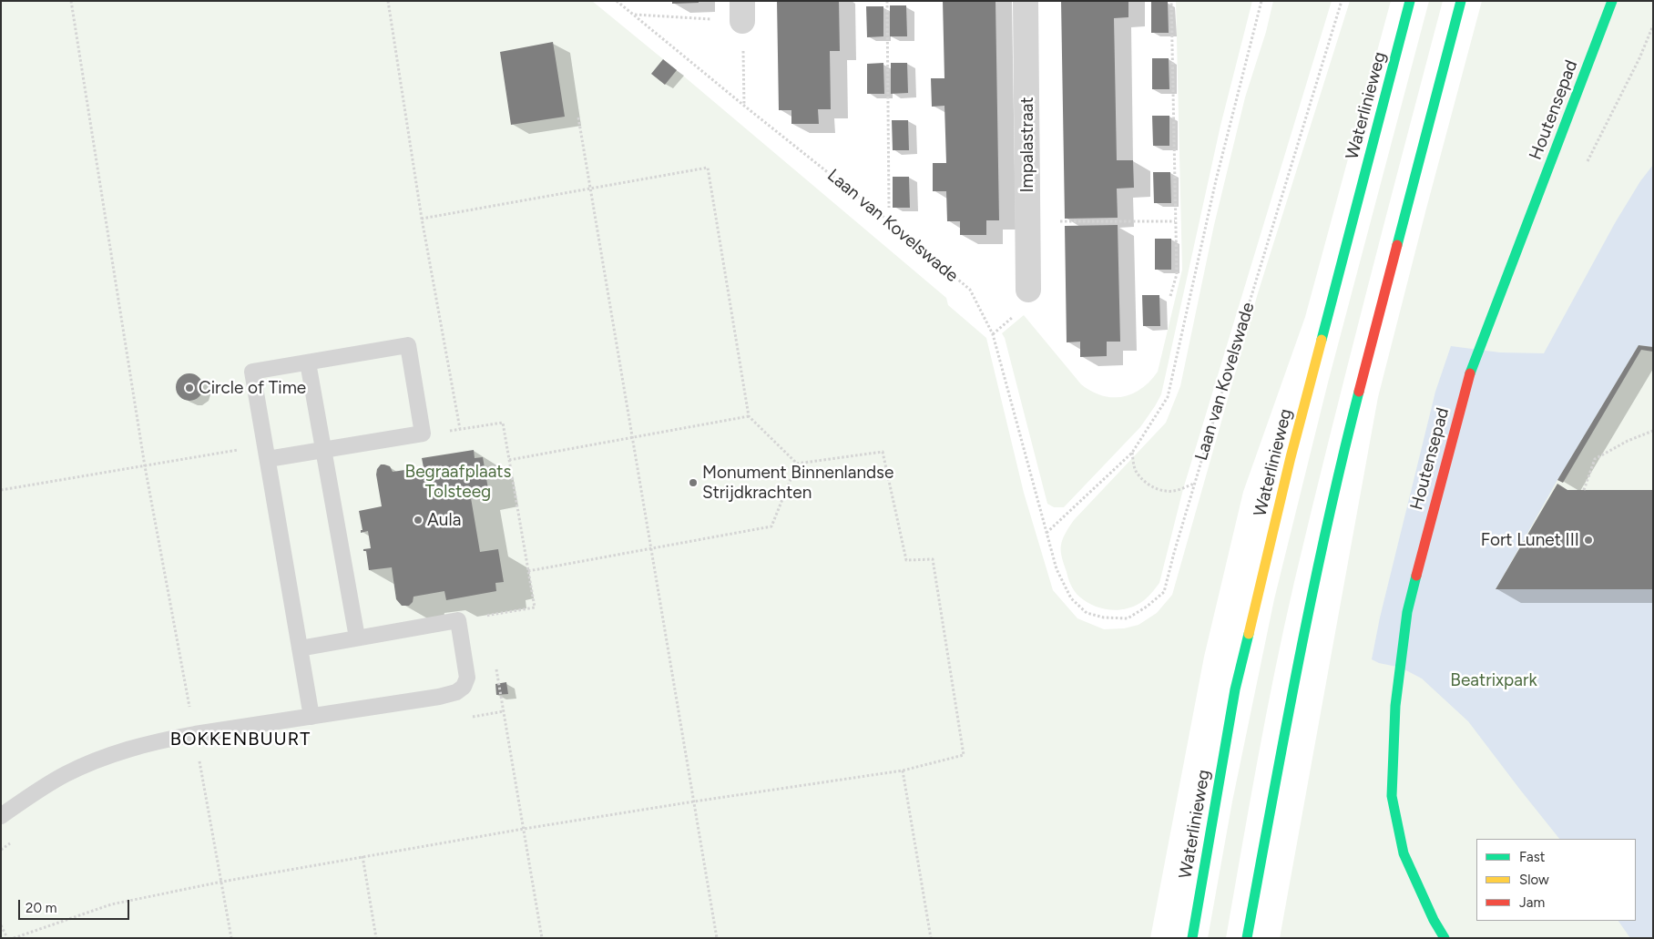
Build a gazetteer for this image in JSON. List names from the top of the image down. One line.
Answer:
{"streets":{"main road":["Waterlinieweg","Houtensepad"],"street":["Impalastraat"],"path":["Laan van Kovelswade"]},"districts":["BOKKENBUURT"],"parks":["Begraafplaats Tolsteeg","Beatrixpark"],"places":["Circle of Time","Monument Binnenlandse Strijdkrachten","Aula","Fort Lunet III"],"legend":["Fast","Slow","Jam"],"scale_bar":"20 m"}
